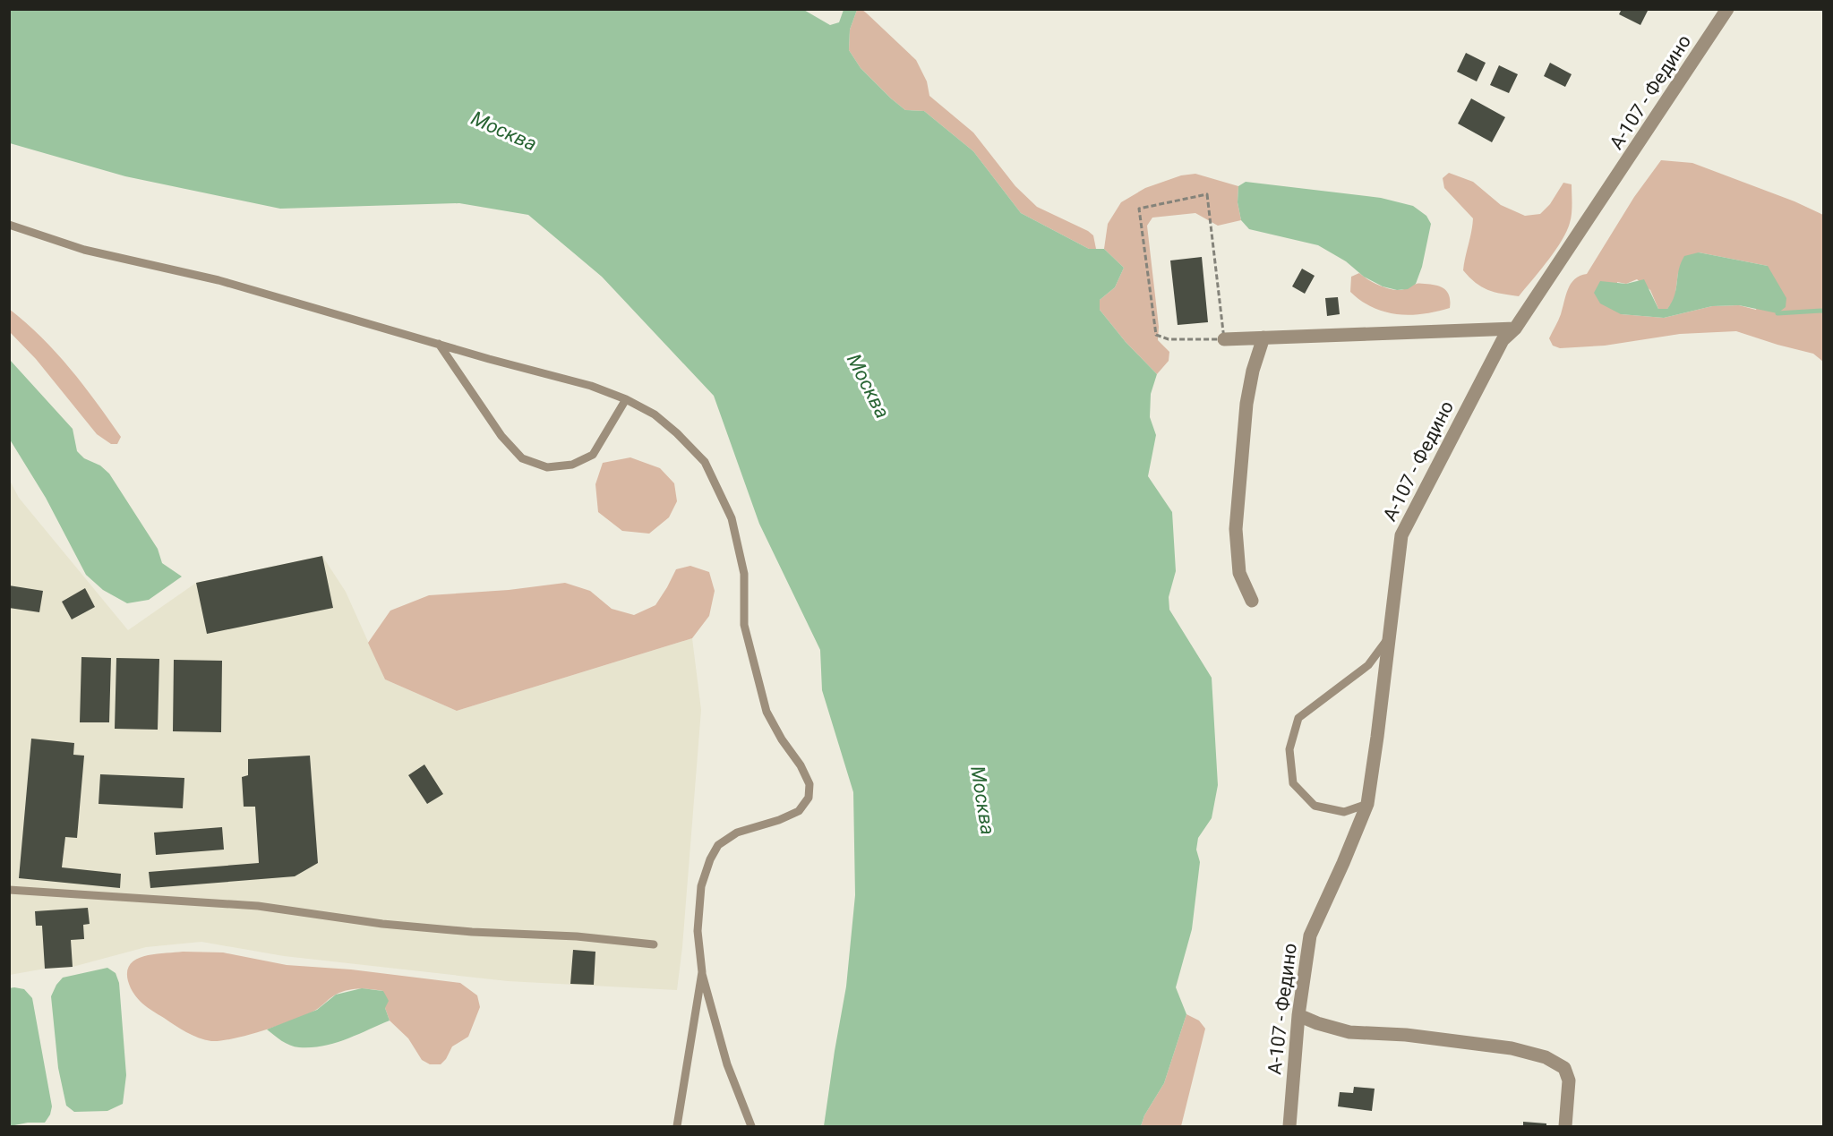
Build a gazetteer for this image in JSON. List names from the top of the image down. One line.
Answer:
{"streets":{"street":["А-107 - Федино"]},"water":["Москва"]}
